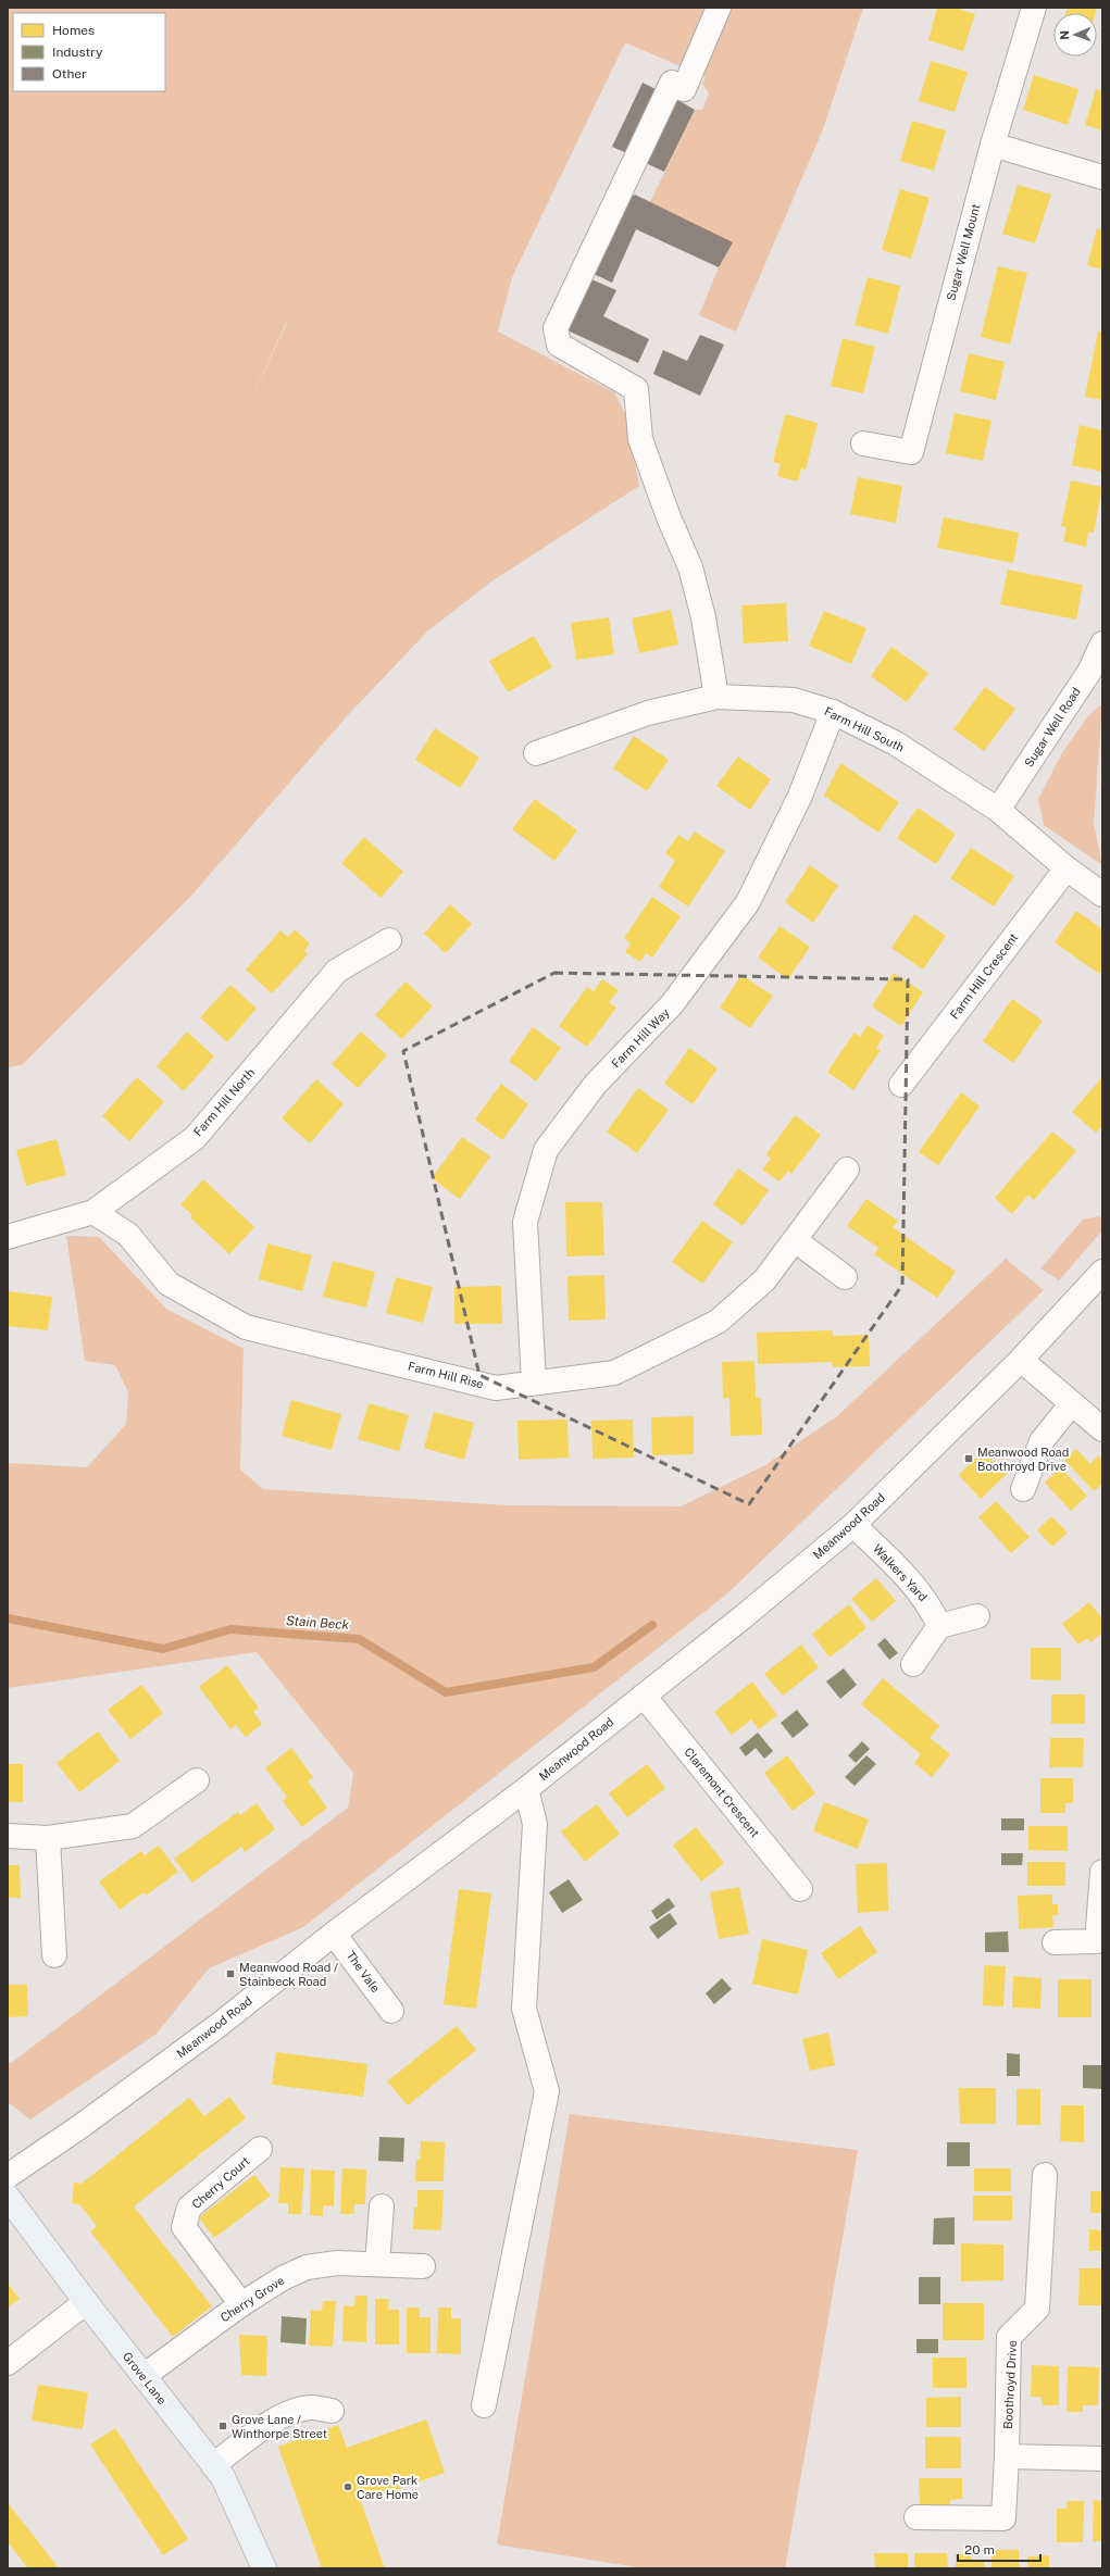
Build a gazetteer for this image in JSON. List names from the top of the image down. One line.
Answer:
{"streets":{"main road":["Grove Lane"],"street":["Sugar Well Mount","Sugar Well Road","Farm Hill South","Farm Hill Crescent","Farm Hill Way","Farm Hill North","Farm Hill Rise","Meanwood Road","Walkers Yard","Claremont Crescent","The Vale","Cherry Court","Cherry Grove","Boothroyd Drive"]},"crossings":[["Sugar Well Road","Farm Hill South"],["Farm Hill South","Farm Hill Crescent"],["Farm Hill South","Farm Hill Way"],["Farm Hill Way","Farm Hill Rise"],["Farm Hill North","Farm Hill Rise"],["Meanwood Road","Walkers Yard"],["Meanwood Road","Claremont Crescent"],["Meanwood Road","The Vale"],["Cherry Court","Cherry Grove"],["Cherry Grove","Grove Lane"]],"water":["Stain Beck"],"places":{"transit":["Meanwood Road Boothroyd Drive","Meanwood Road / Stainbeck Road","Grove Lane / Winthorpe Street"],"other":["Grove Park Care Home"]},"legend":["Homes","Industry","Other"],"scale_bar":"20 m","north":"left"}
